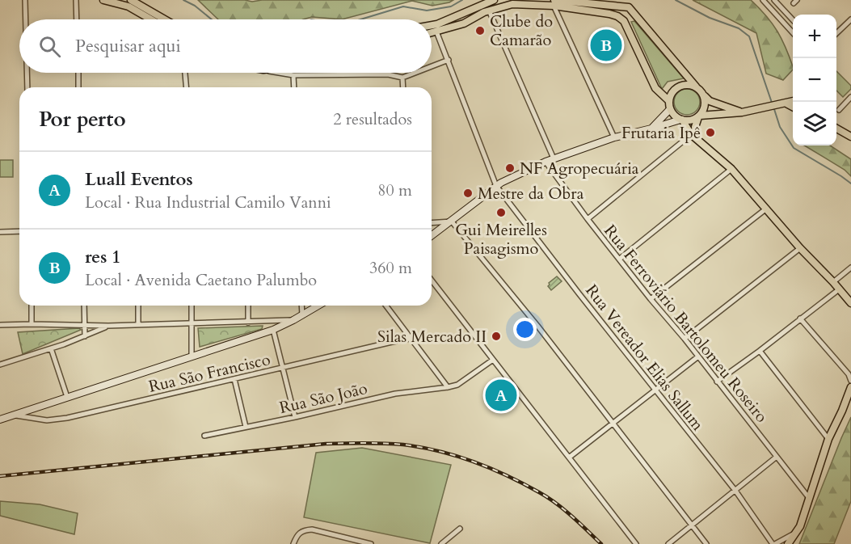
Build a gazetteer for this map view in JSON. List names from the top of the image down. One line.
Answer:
{"streets":{"street":["Rua Ferroviário Bartolomeu Roseiro","Rua Vereador Elias Sallum","Rua São Francisco","Rua São João"]},"places":["Clube do Camarão","Frutaria Ipê","NF Agropecuária","Mestre da Obra","Gui Meirelles Paisagismo","Silas Mercado II"],"page":{"map_buttons":["+","−"],"search":"Pesquisar aqui","pins":["B","A"],"heading":["Por perto","2 resultados"],"list":[{"mark":"A","name":"Luall Eventos","note":"Local · Rua Industrial Camilo Vanni","value":"80 m"},{"mark":"B","name":"res 1","note":"Local · Avenida Caetano Palumbo","value":"360 m"}]}}
